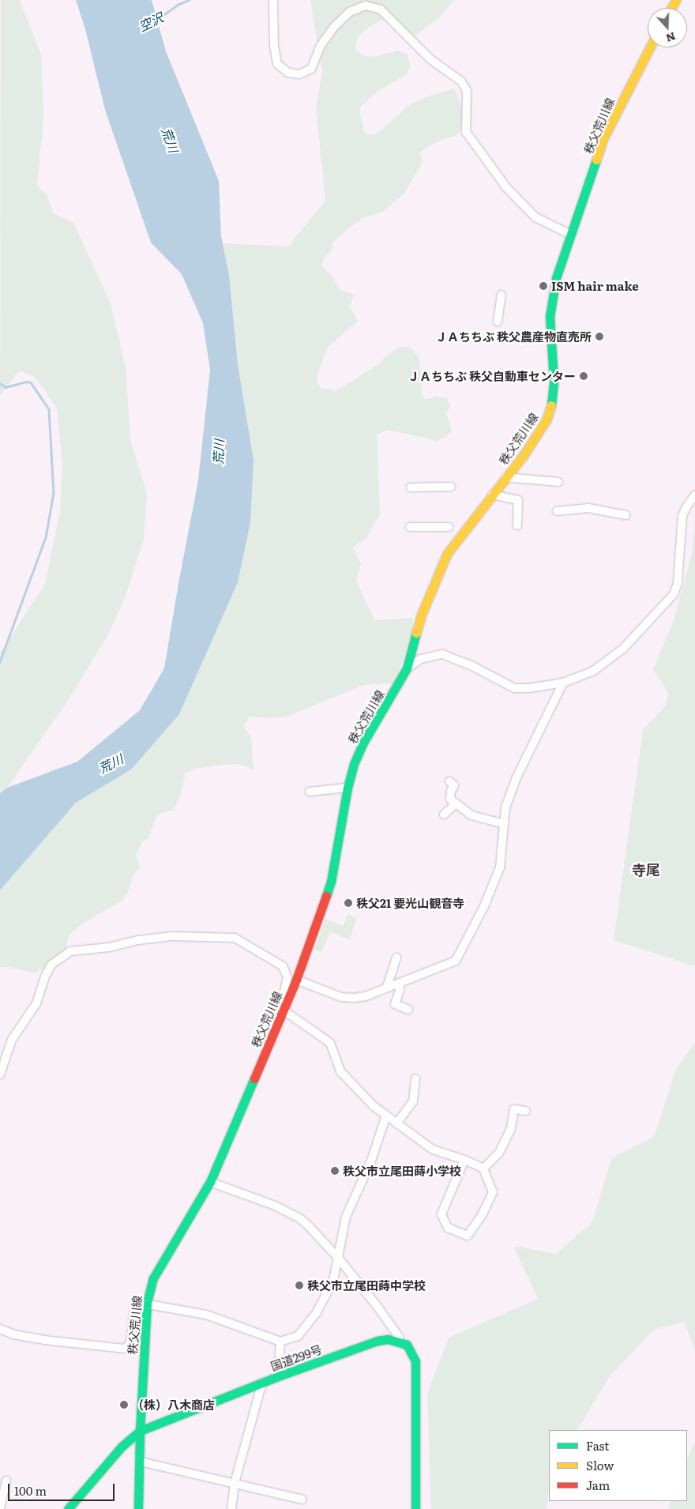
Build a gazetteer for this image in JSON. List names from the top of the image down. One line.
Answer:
{"streets":{"main road":["秩父荒川線","国道299号"]},"crossings":[["秩父荒川線","国道299号"]],"districts":["寺尾"],"water":["空沢","荒川"],"places":["ISM hair make","ＪＡちちぶ 秩父農産物直売所","ＪＡちちぶ 秩父自動車センター","秩父21 要光山観音寺","秩父市立尾田蒔小学校","秩父市立尾田蒔中学校","（株）八木商店"],"legend":["Fast","Slow","Jam"],"scale_bar":"100 m","north":"bottom"}
